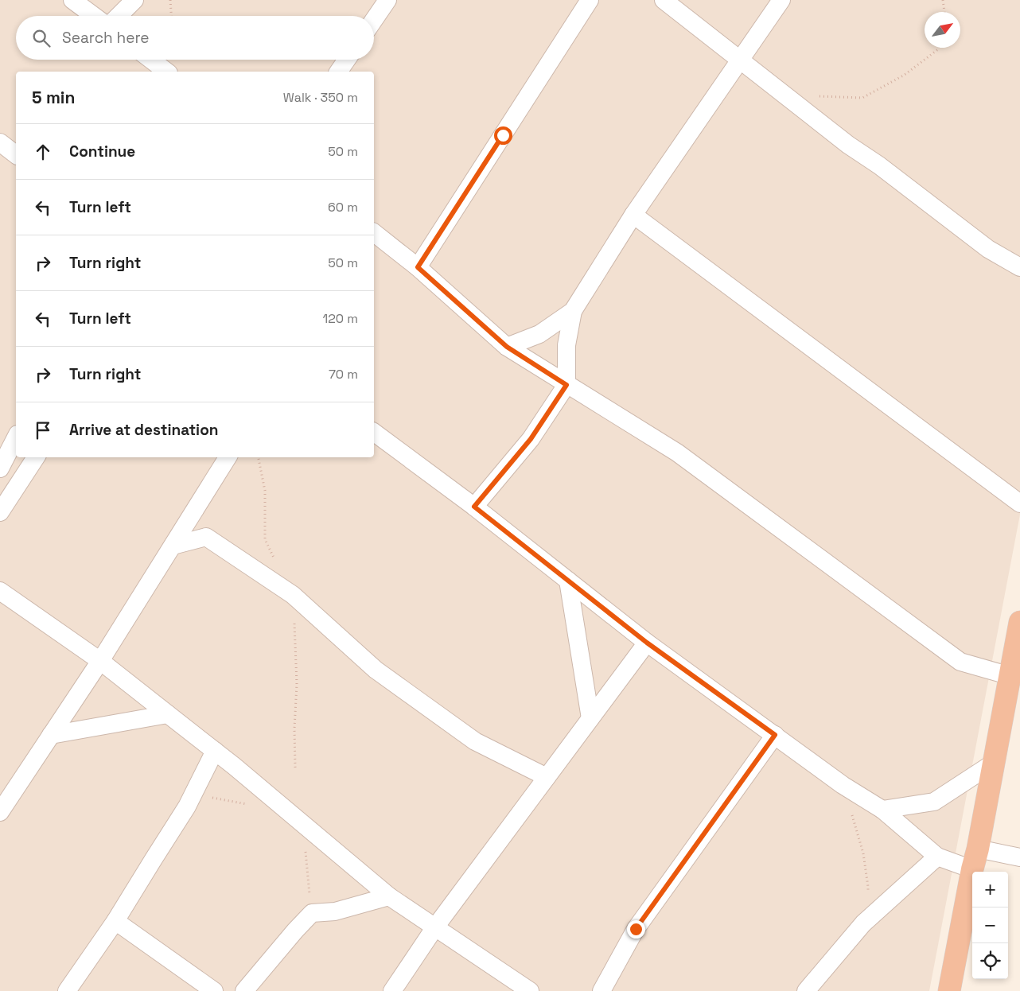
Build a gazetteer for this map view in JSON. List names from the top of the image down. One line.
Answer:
{"north":"top right","page":{"search":"Search here","heading":["5 min","Walk · 350 m"],"list":[["Continue","50 m"],["Turn left","60 m"],["Turn right","50 m"],["Turn left","120 m"],["Turn right","70 m"],"Arrive at destination"],"map_buttons":["+","−"]}}
